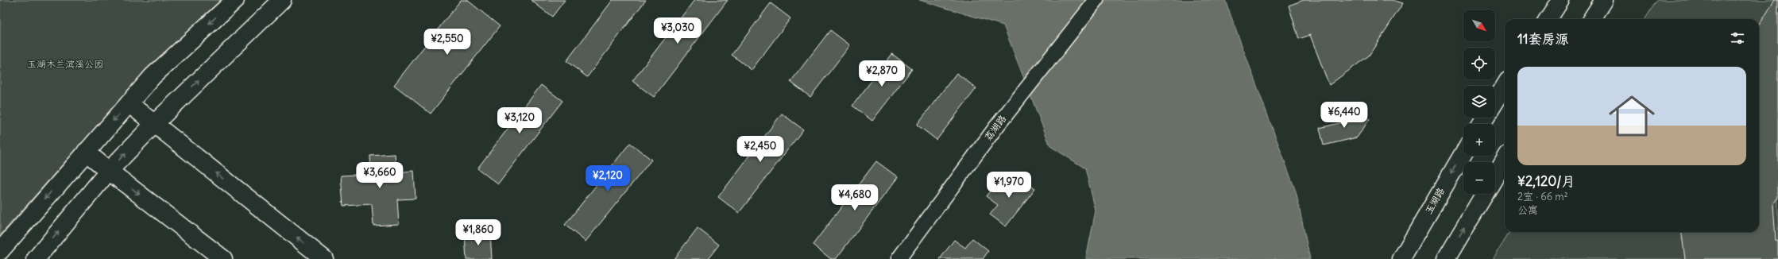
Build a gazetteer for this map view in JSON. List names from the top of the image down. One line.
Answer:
{"streets":{"main road":["玉湖路"],"street":["荔湖路"]},"parks":["玉湖木兰滨溪公园"],"north":"bottom right","page":{"map_buttons":["+","−"],"price":["¥3,030","¥2,550","¥2,870","¥6,440","¥3,120","¥2,450","¥3,660","¥2,120","¥1,970","¥4,680","¥1,860"],"heading":"11套房源","list":[{"name":"¥2,120/月","note":"2室 · 66 m² · 公寓"}]}}
